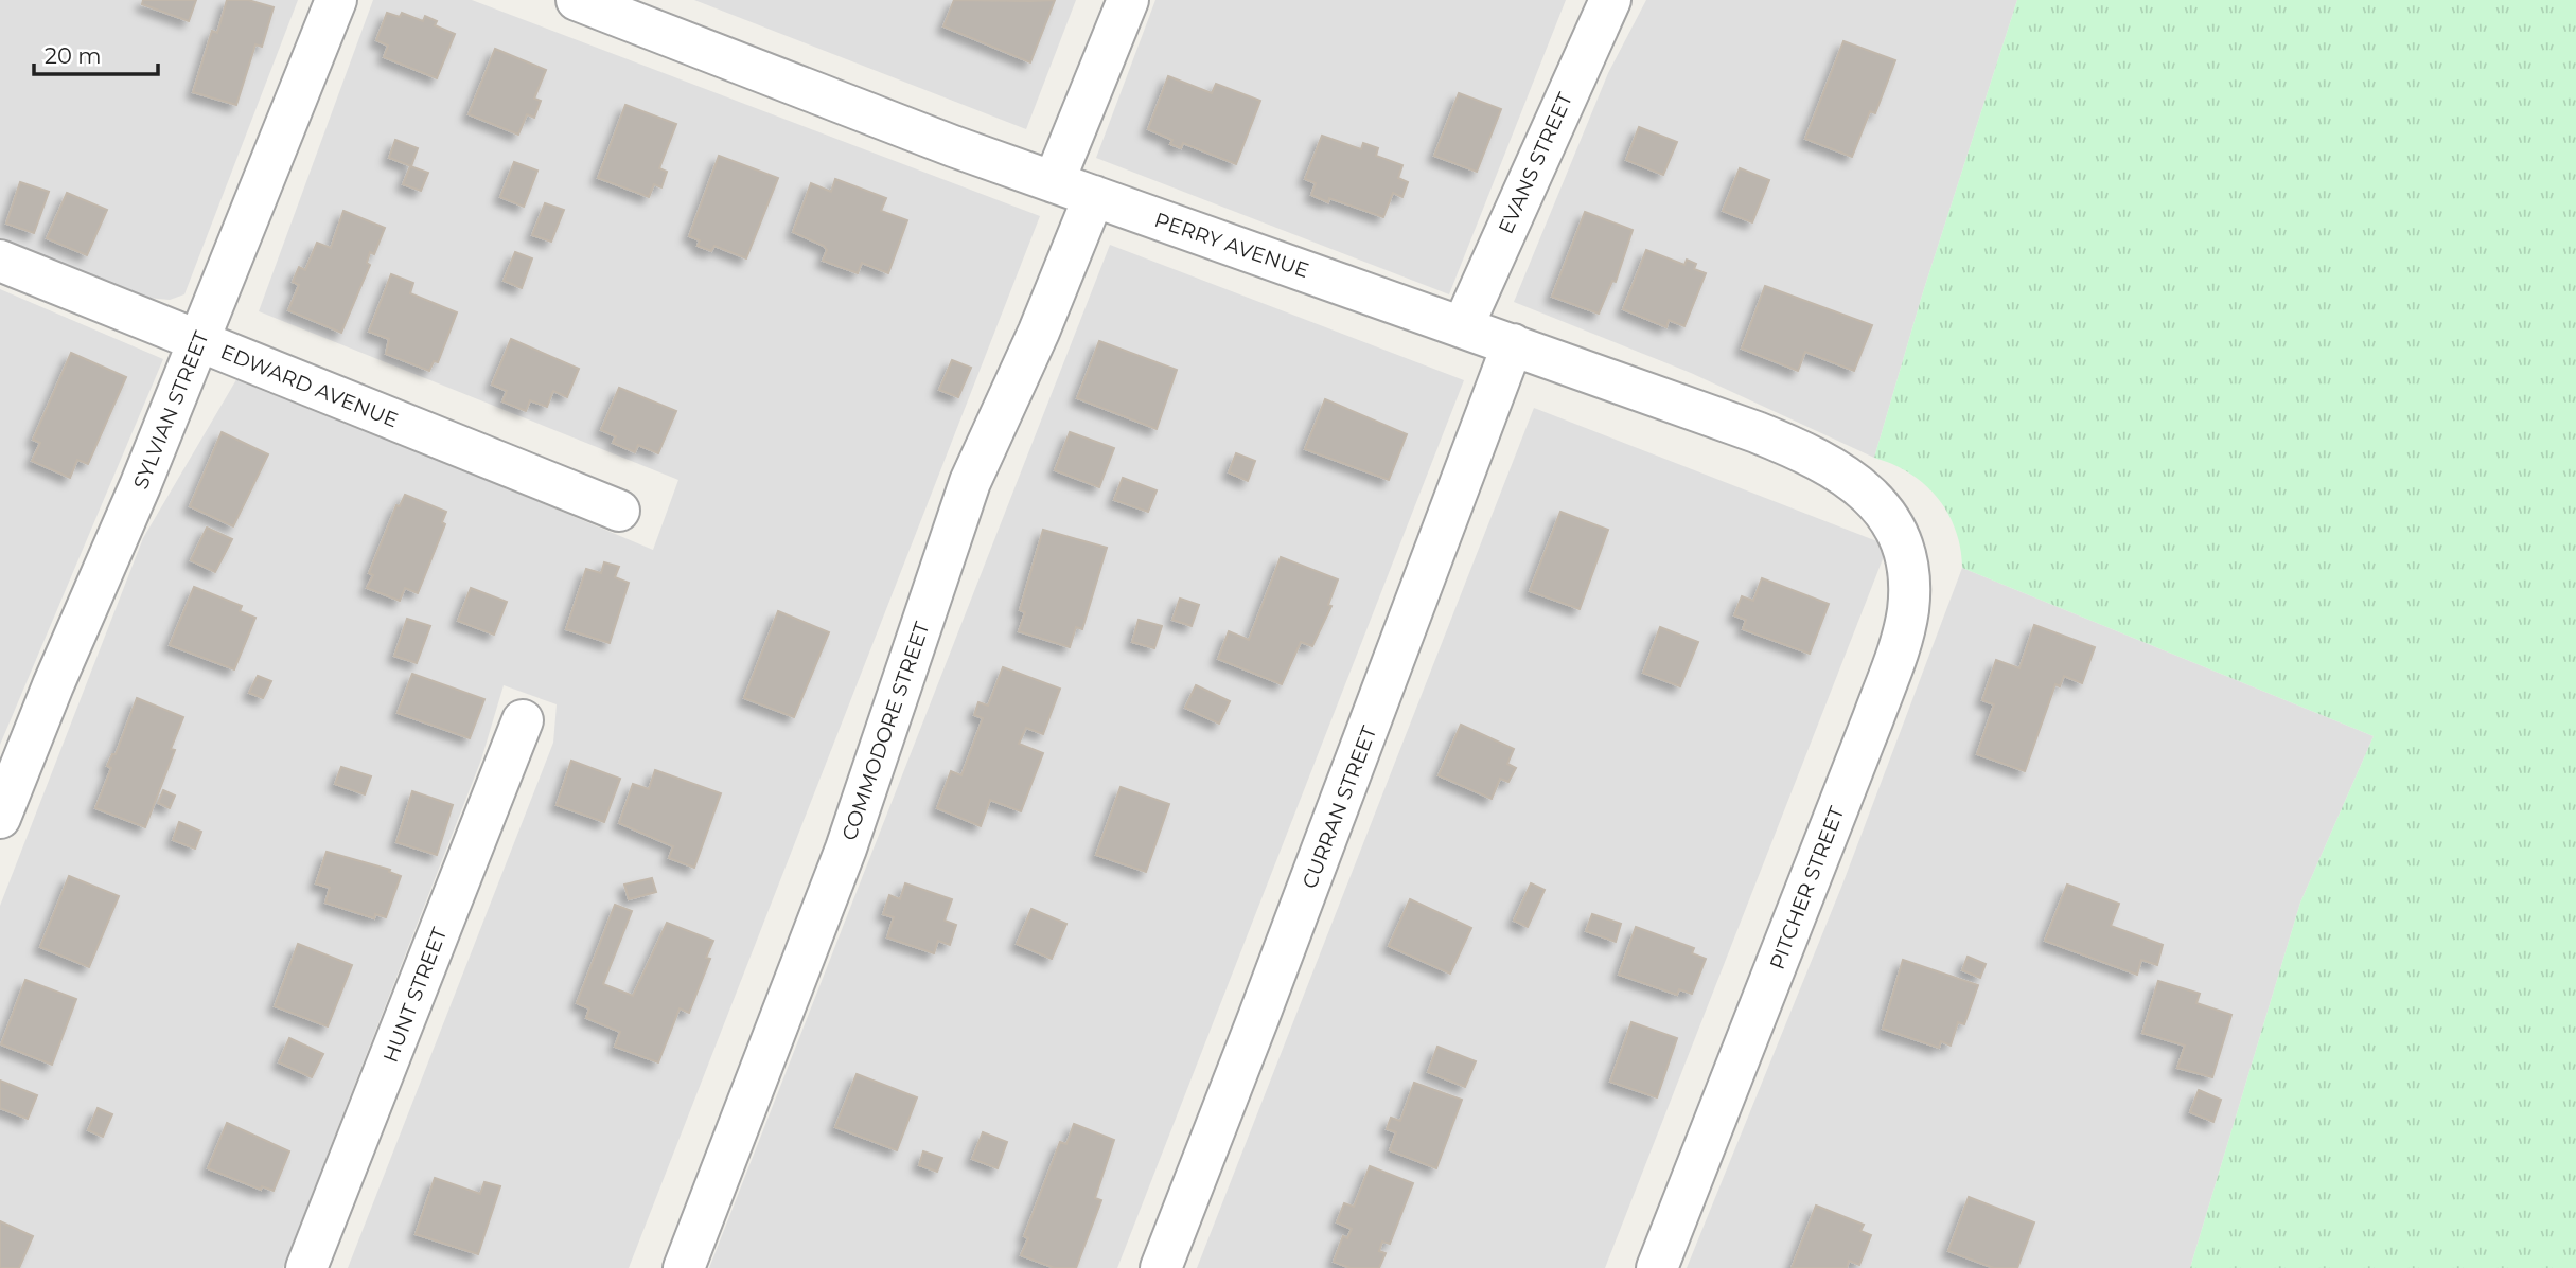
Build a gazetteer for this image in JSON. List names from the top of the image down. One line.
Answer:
{"streets":{"street":["EVANS STREET","PERRY AVENUE","EDWARD AVENUE","SYLVIAN STREET","COMMODORE STREET","CURRAN STREET","PITCHER STREET","HUNT STREET"]},"crossings":[["EVANS STREET","PERRY AVENUE"],["PERRY AVENUE","COMMODORE STREET"],["PERRY AVENUE","CURRAN STREET"],["PERRY AVENUE","PITCHER STREET"],["EDWARD AVENUE","SYLVIAN STREET"]],"scale_bar":"20 m"}
